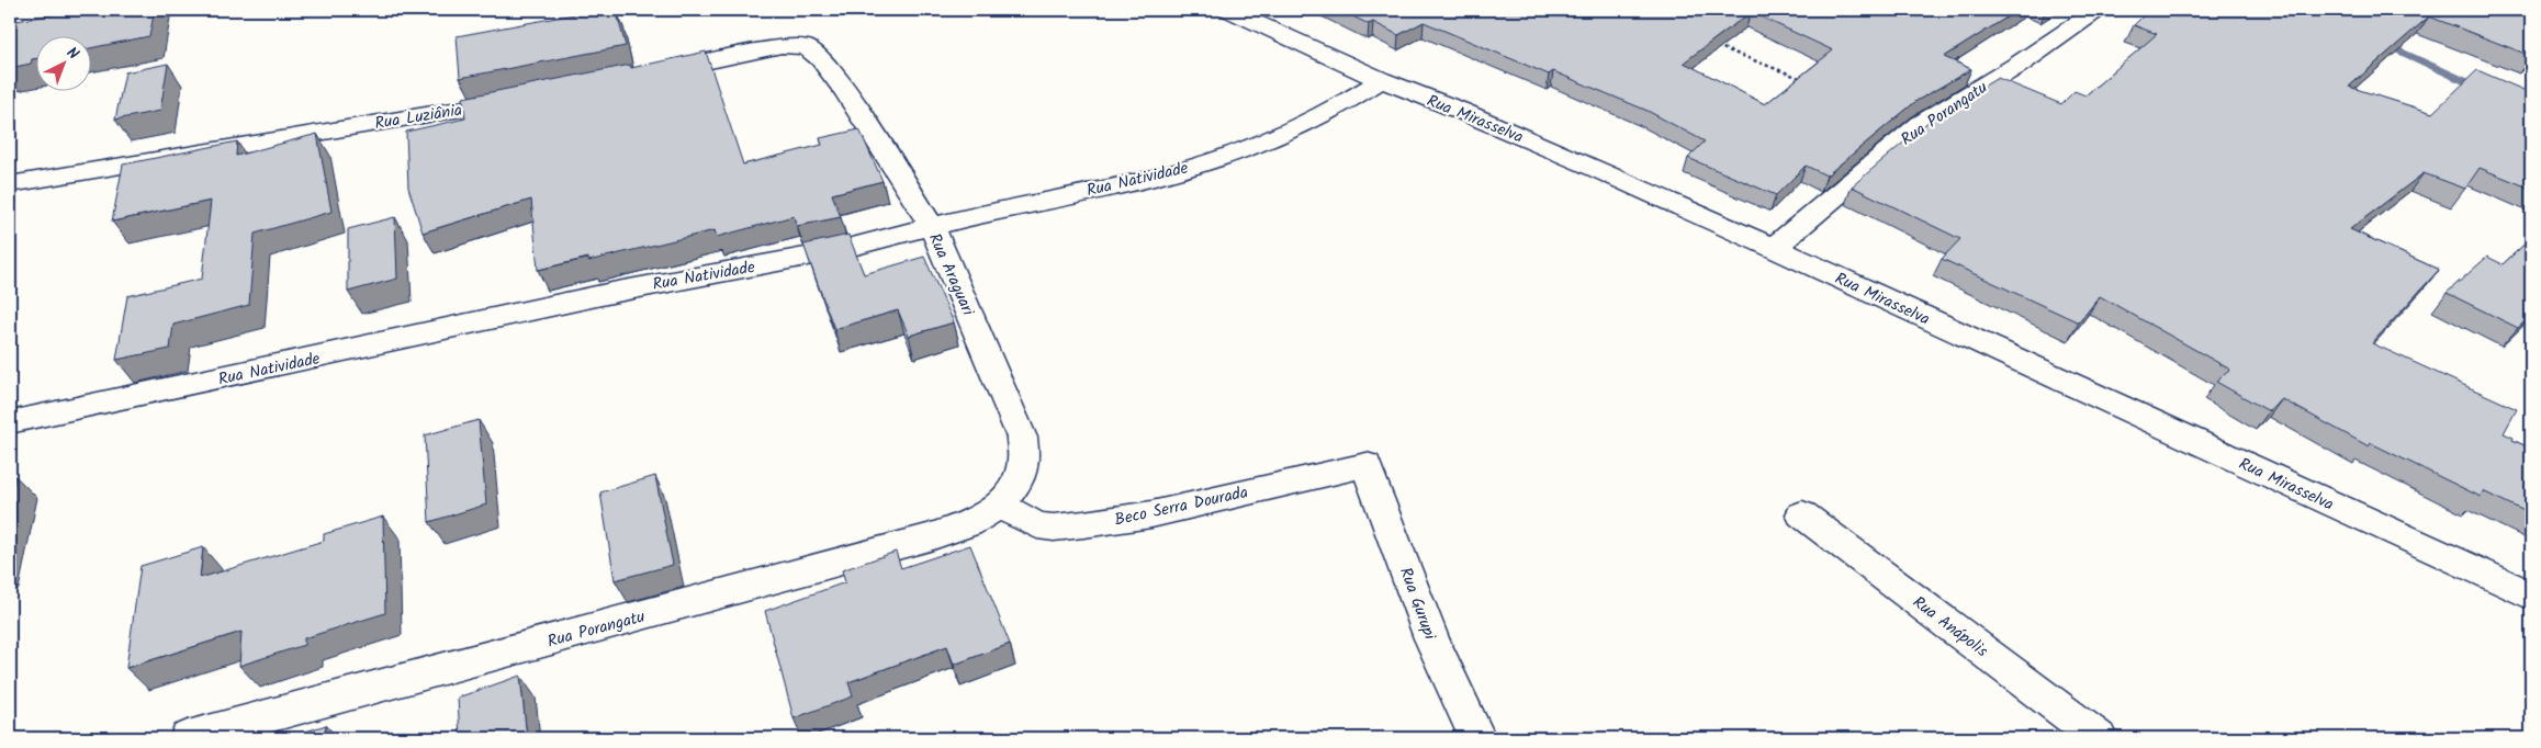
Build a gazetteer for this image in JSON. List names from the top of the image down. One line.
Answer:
{"streets":{"street":["Rua Porangatu","Rua Luziânia","Rua Mirasselva","Rua Natividade","Rua Araguari","Beco Serra Dourada","Rua Gurupi","Rua Anápolis"]},"crossings":[["Rua Porangatu","Rua Mirasselva"],["Rua Porangatu","Rua Araguari"],["Rua Porangatu","Beco Serra Dourada"],["Rua Mirasselva","Rua Natividade"],["Rua Natividade","Rua Araguari"],["Rua Araguari","Beco Serra Dourada"],["Beco Serra Dourada","Rua Gurupi"]],"north":"top right"}
